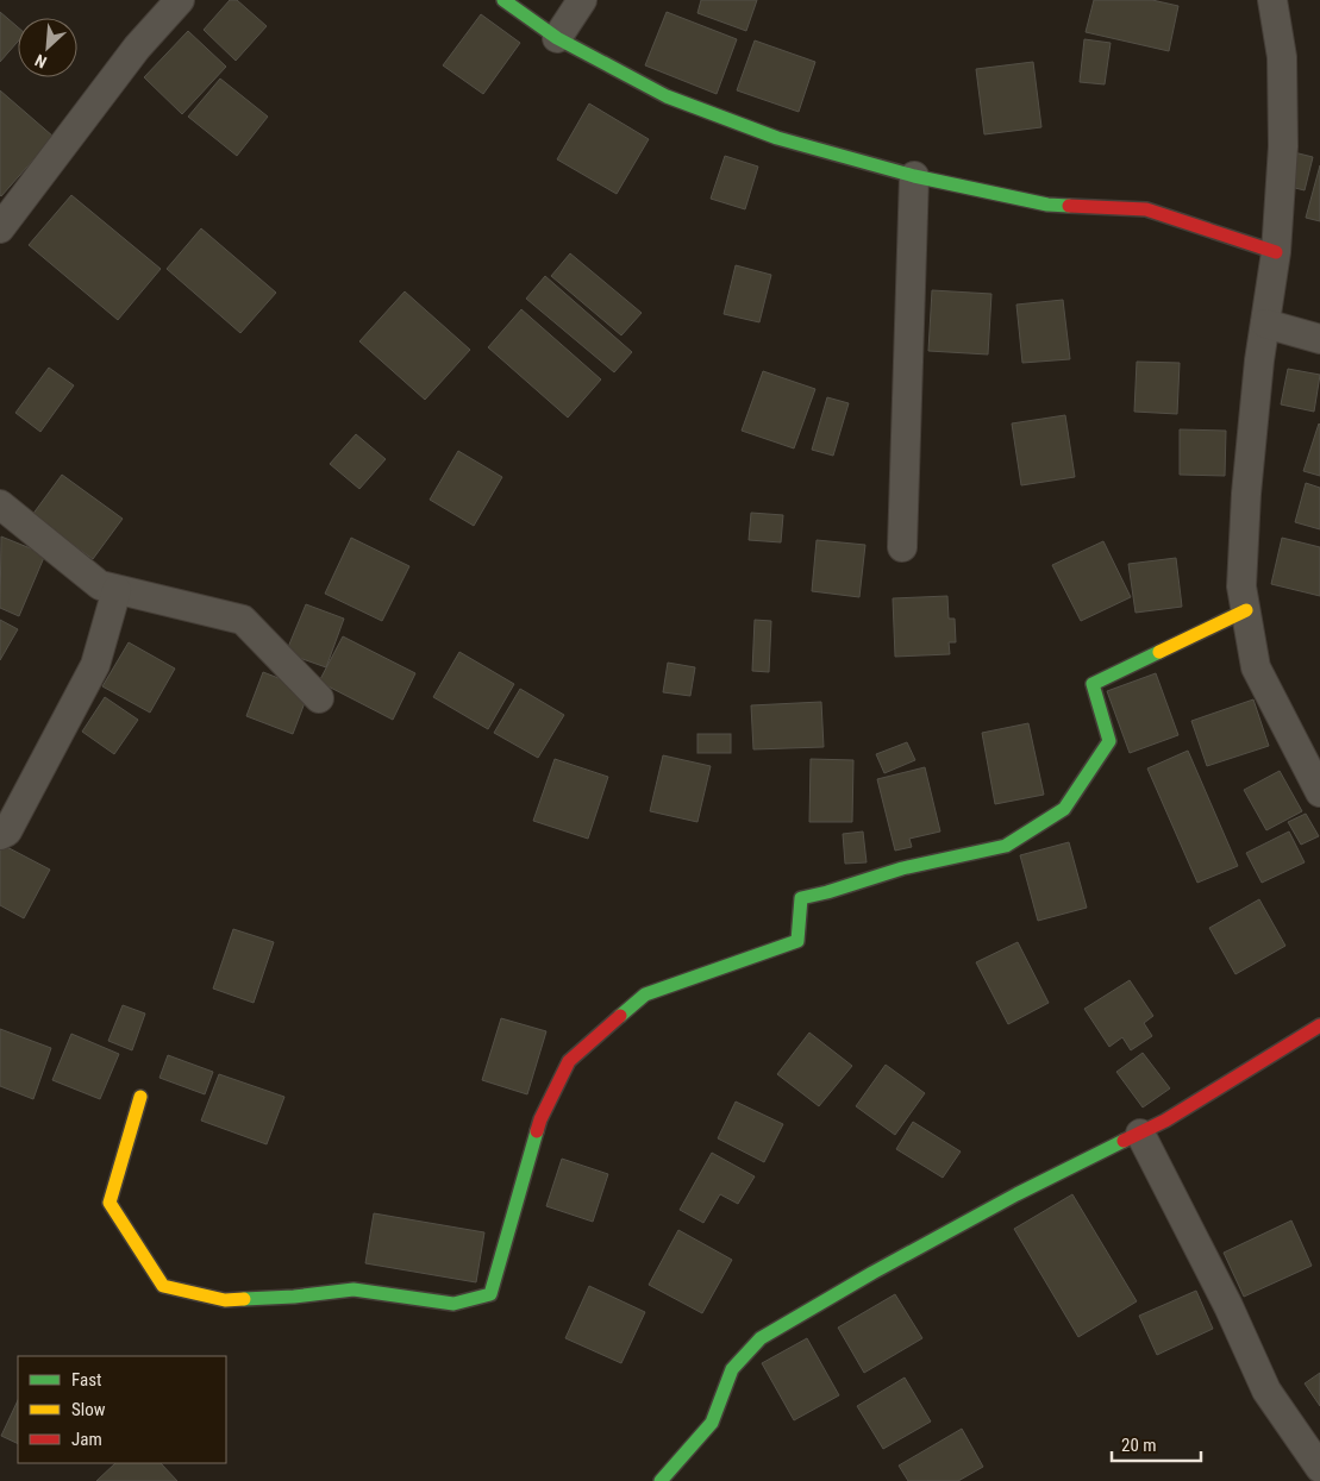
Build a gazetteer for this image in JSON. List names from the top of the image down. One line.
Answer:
{"legend":["Fast","Slow","Jam"],"scale_bar":"20 m","north":"bottom left"}
